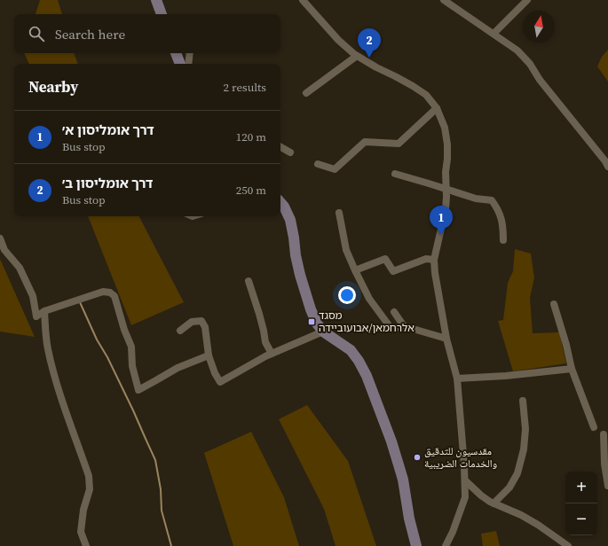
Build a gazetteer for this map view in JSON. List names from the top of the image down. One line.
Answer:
{"places":{"transit":["מסגד אלרחמאן/אבועוביידה"],"other":["مقدسيون للتدقيق والخدمات الضريبية"]},"north":"top","page":{"search":"Search here","pins":["2","1"],"heading":["Nearby","2 results"],"list":[{"mark":"1","name":"דרך אומליסון א׳","note":"Bus stop","value":"120 m"},{"mark":"2","name":"דרך אומליסון ב׳","note":"Bus stop","value":"250 m"}],"map_buttons":["+","−"]}}
